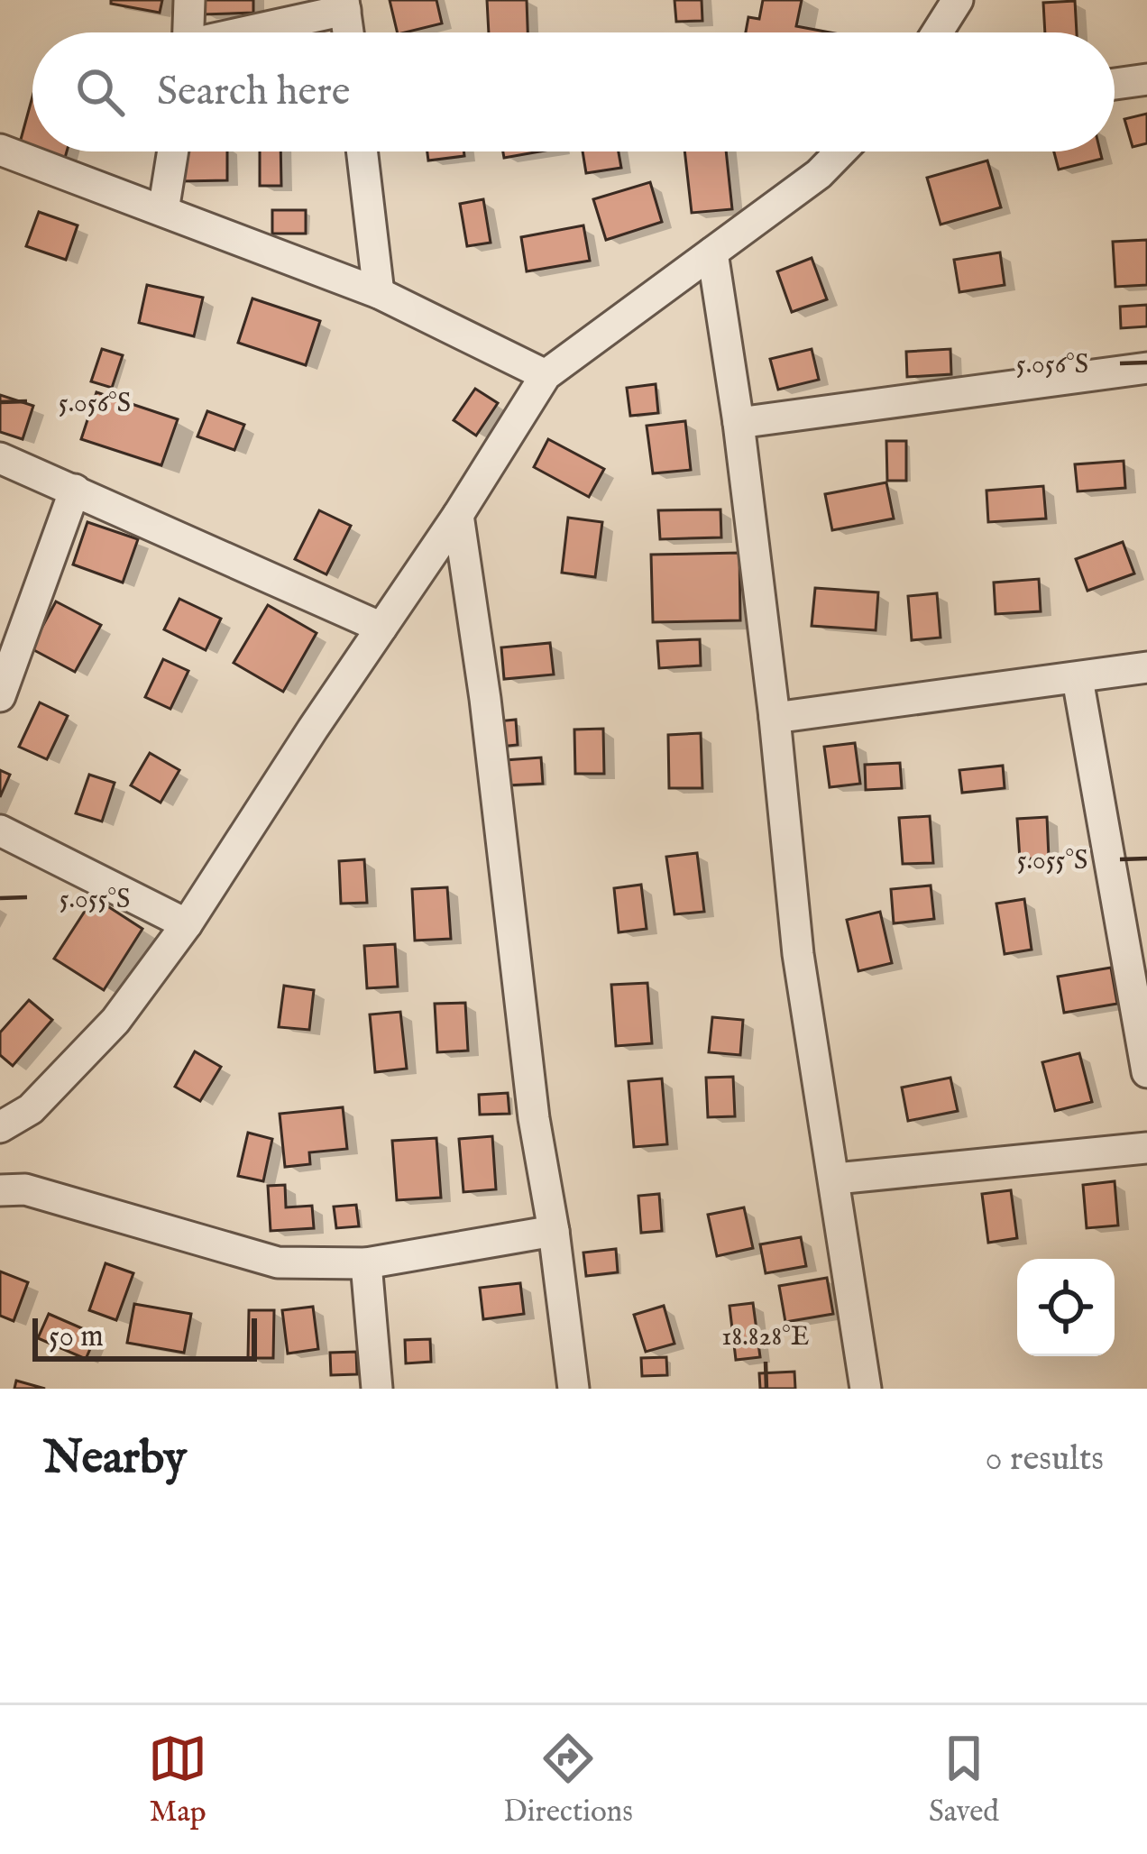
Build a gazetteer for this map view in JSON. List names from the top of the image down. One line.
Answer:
{"scale_bar":"50 m","page":{"search":"Search here","scale":"50 m","heading":["Nearby","0 results"],"nav":["Map","Directions","Saved"]},"coordinates":["5.056°S","5.055°S","18.828°E"]}
